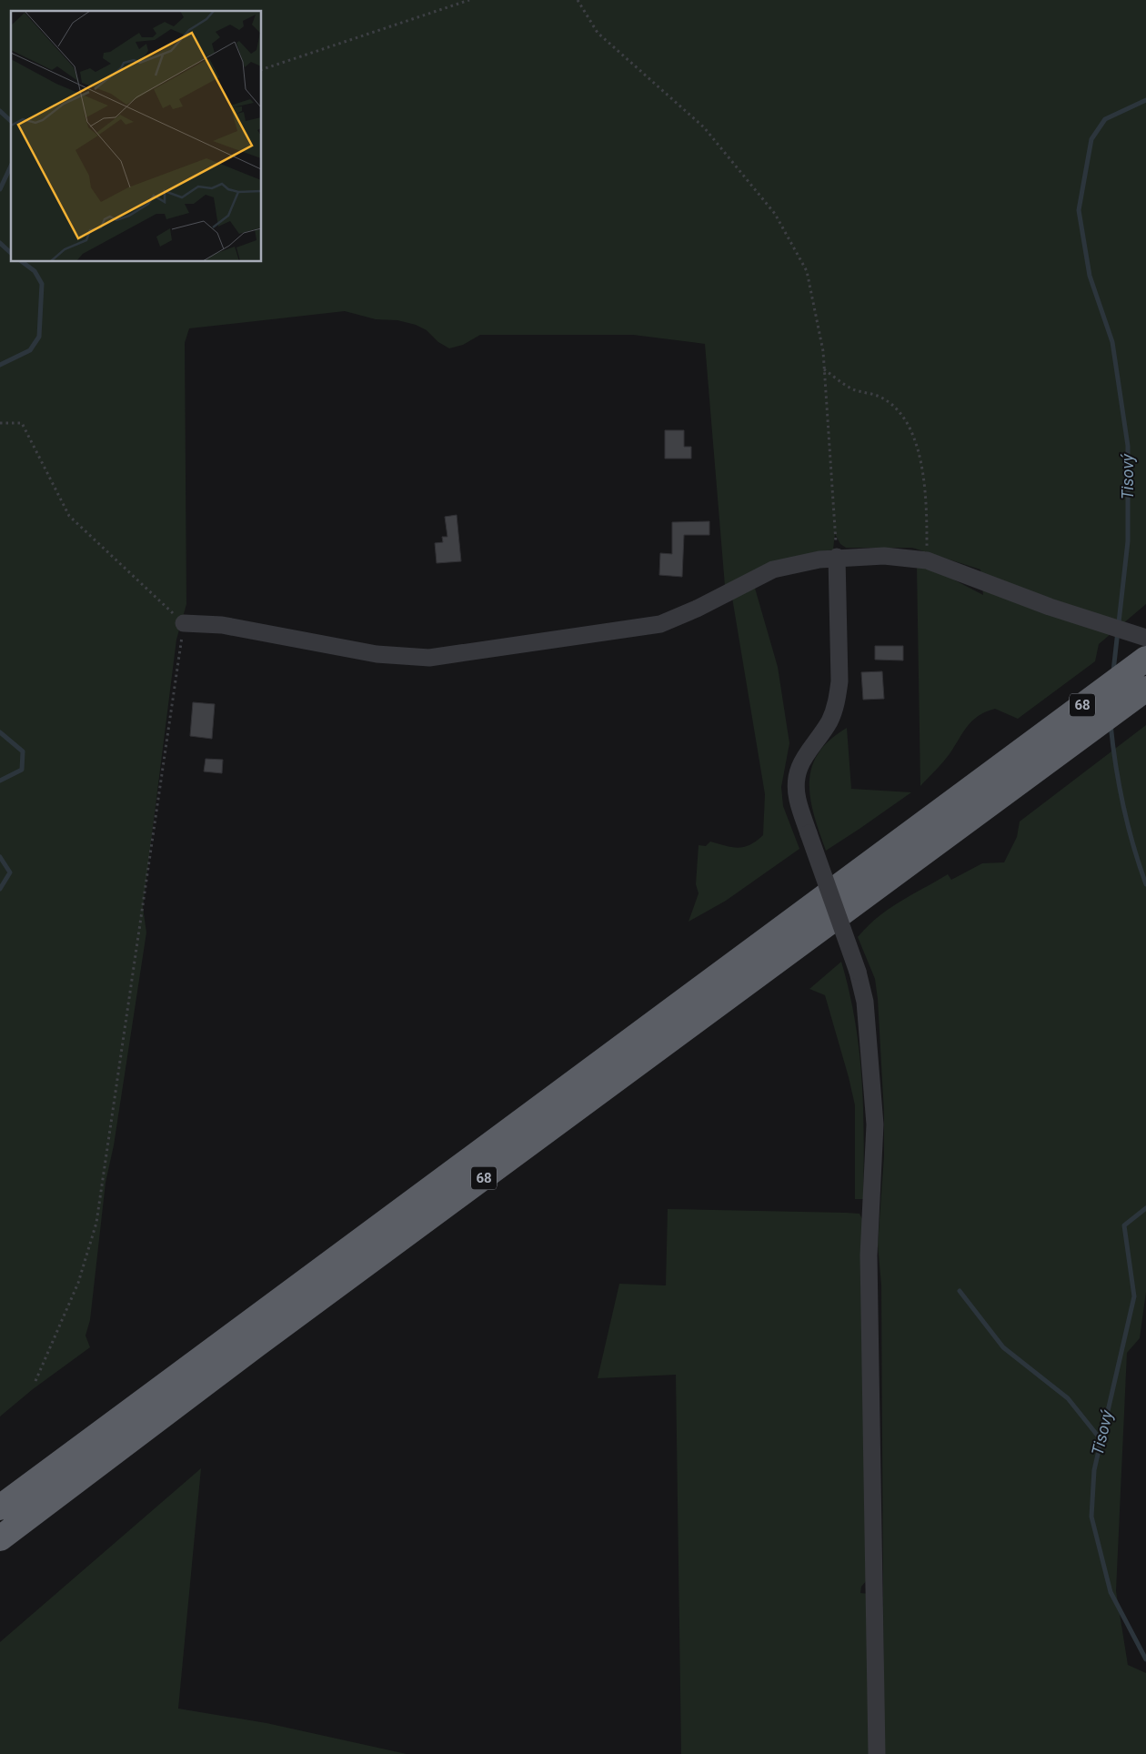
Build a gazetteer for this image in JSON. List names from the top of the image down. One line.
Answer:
{"streets":{"highway":["68"]},"water":["Tisový"]}
